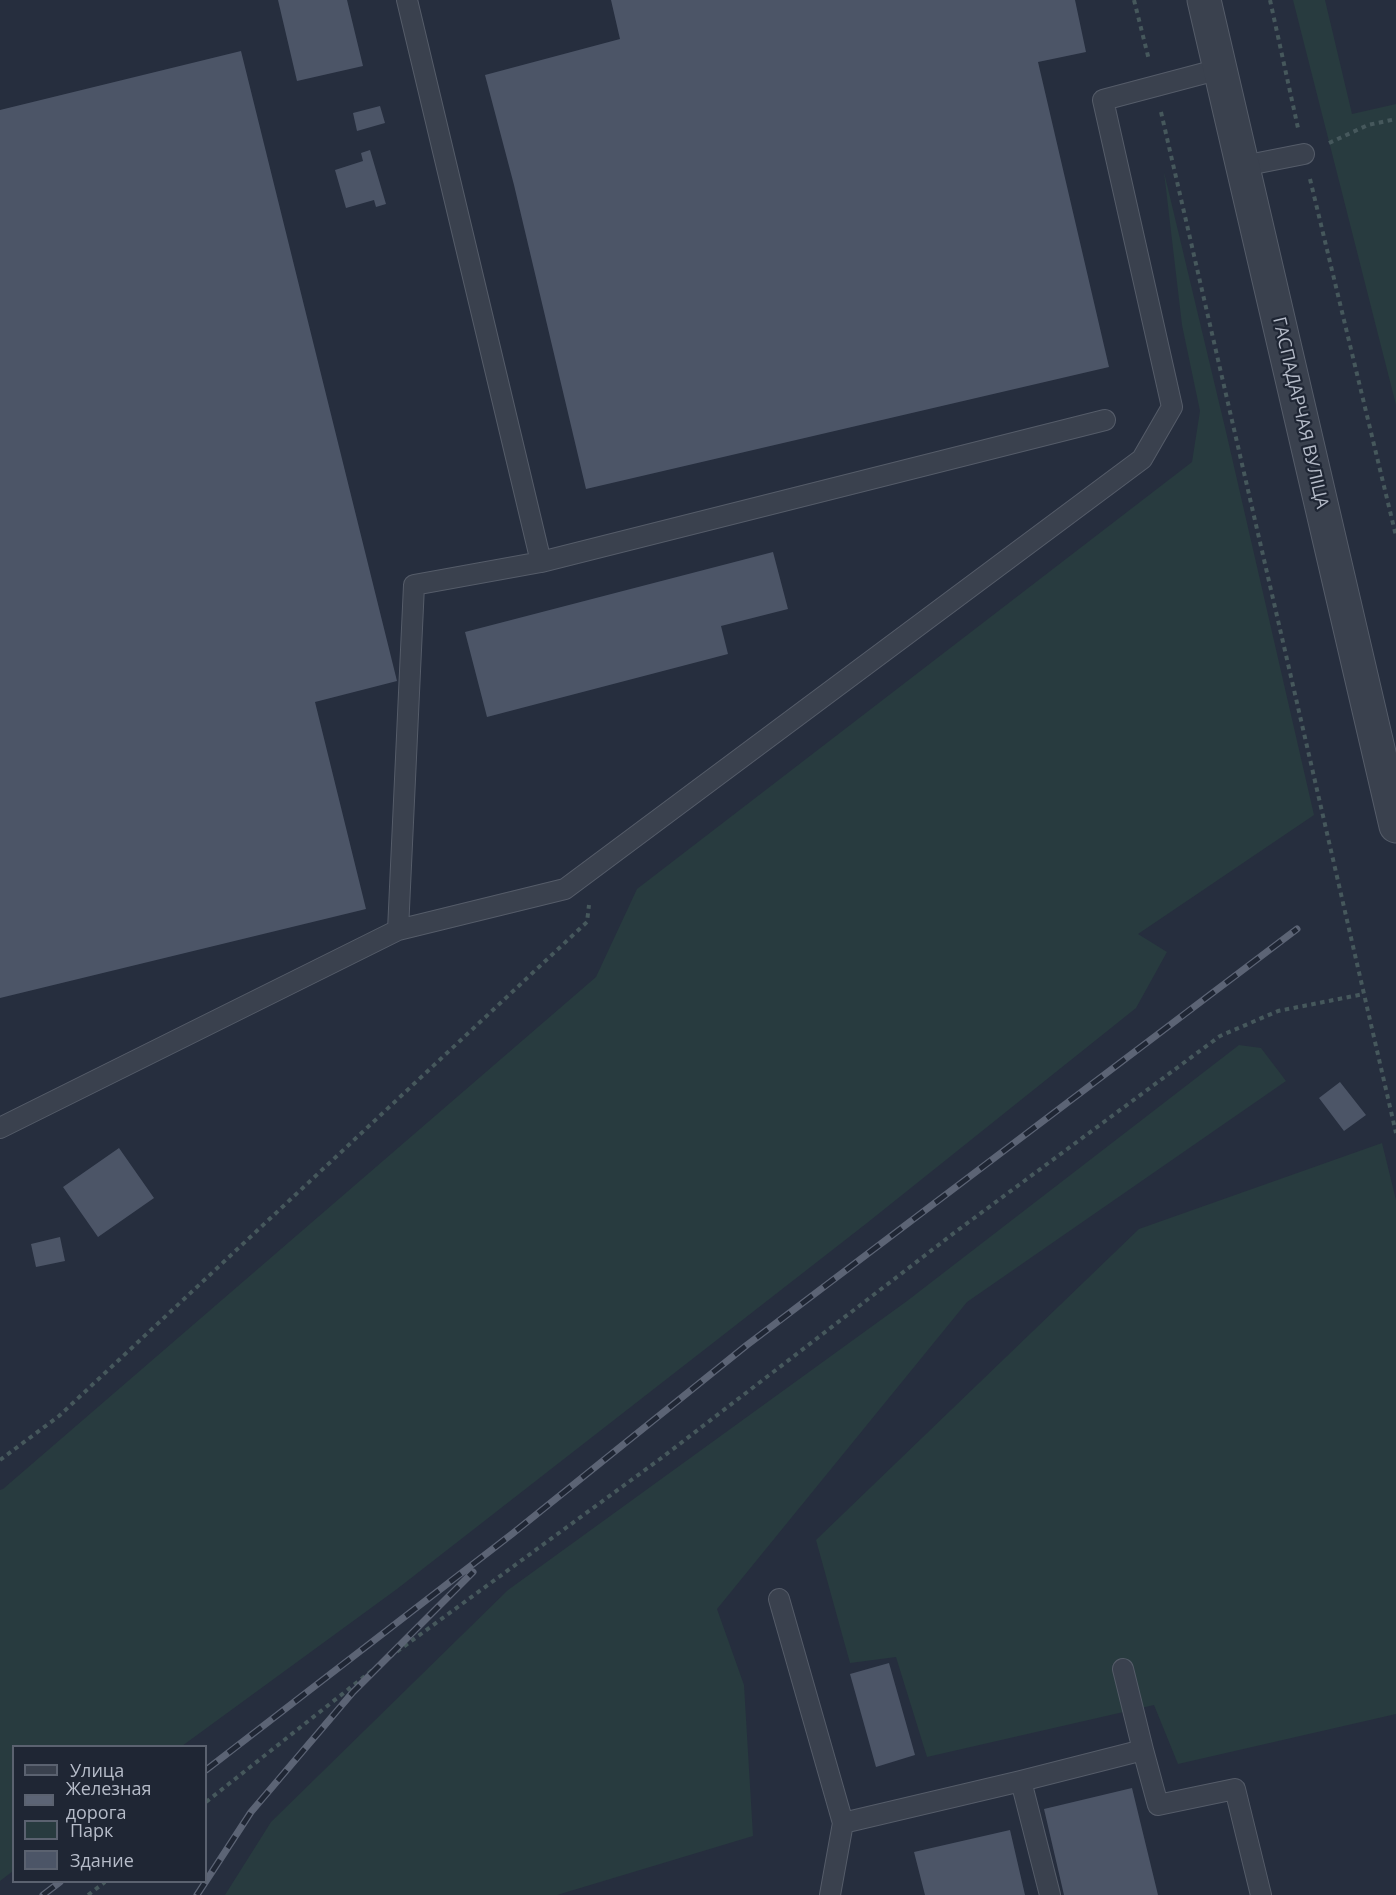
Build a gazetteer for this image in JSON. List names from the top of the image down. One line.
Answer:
{"streets":{"street":["ГАСПАДАРЧАЯ ВУЛІЦА"]},"legend":["Улица","Железная дорога","Парк","Здание"]}
